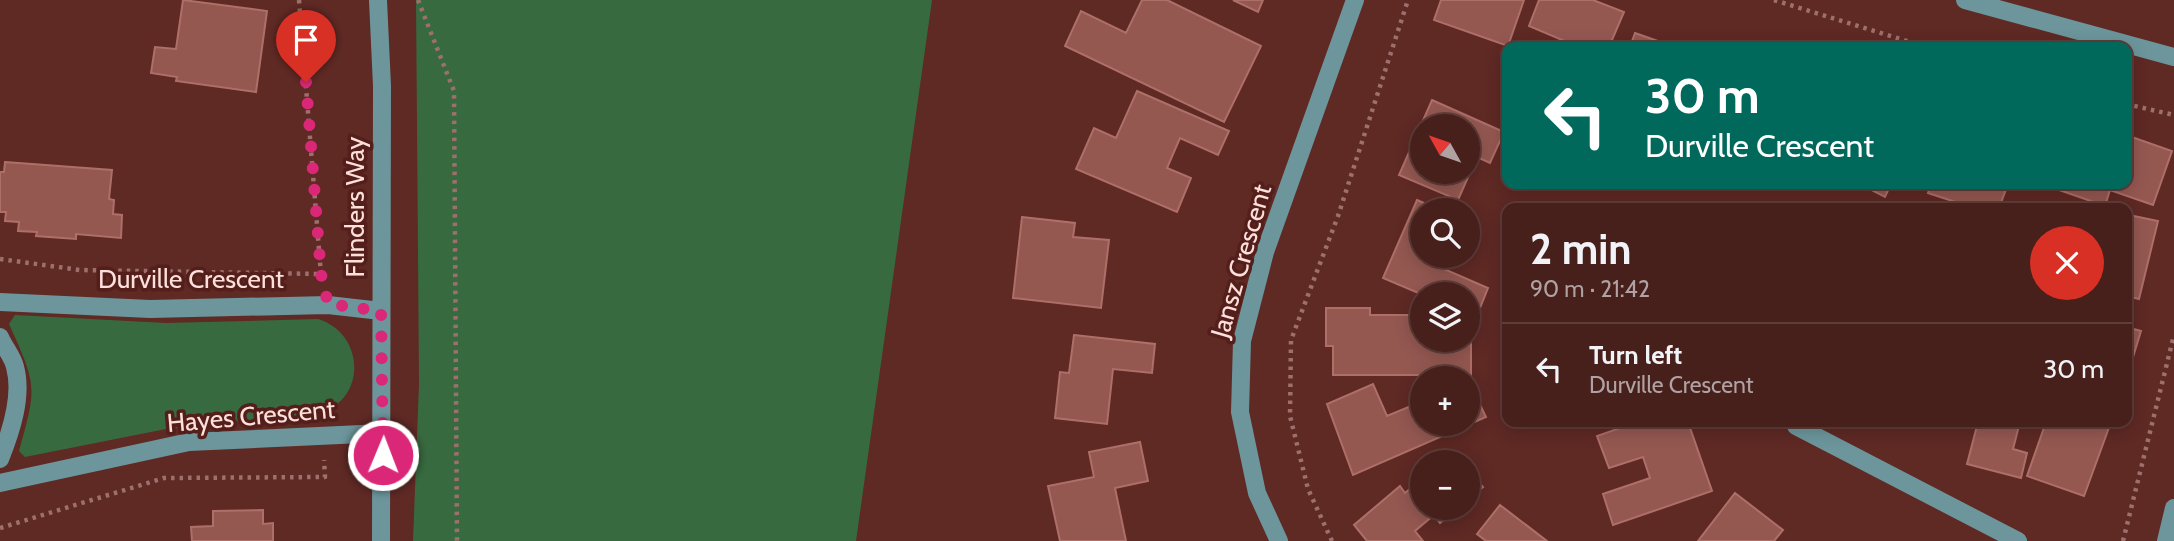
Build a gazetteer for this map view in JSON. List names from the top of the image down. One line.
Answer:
{"streets":{"street":["Flinders Way","Jansz Crescent","Durville Crescent","Hayes Crescent"]},"crossings":[["Flinders Way","Durville Crescent"],["Flinders Way","Hayes Crescent"]],"north":"top left","page":{"turn":["30 m","Durville Crescent"],"map_buttons":["+","−"],"heading":["2 min","90 m · 21:42"],"list":[{"name":"Turn left","note":"Durville Crescent","value":"30 m"}]}}
